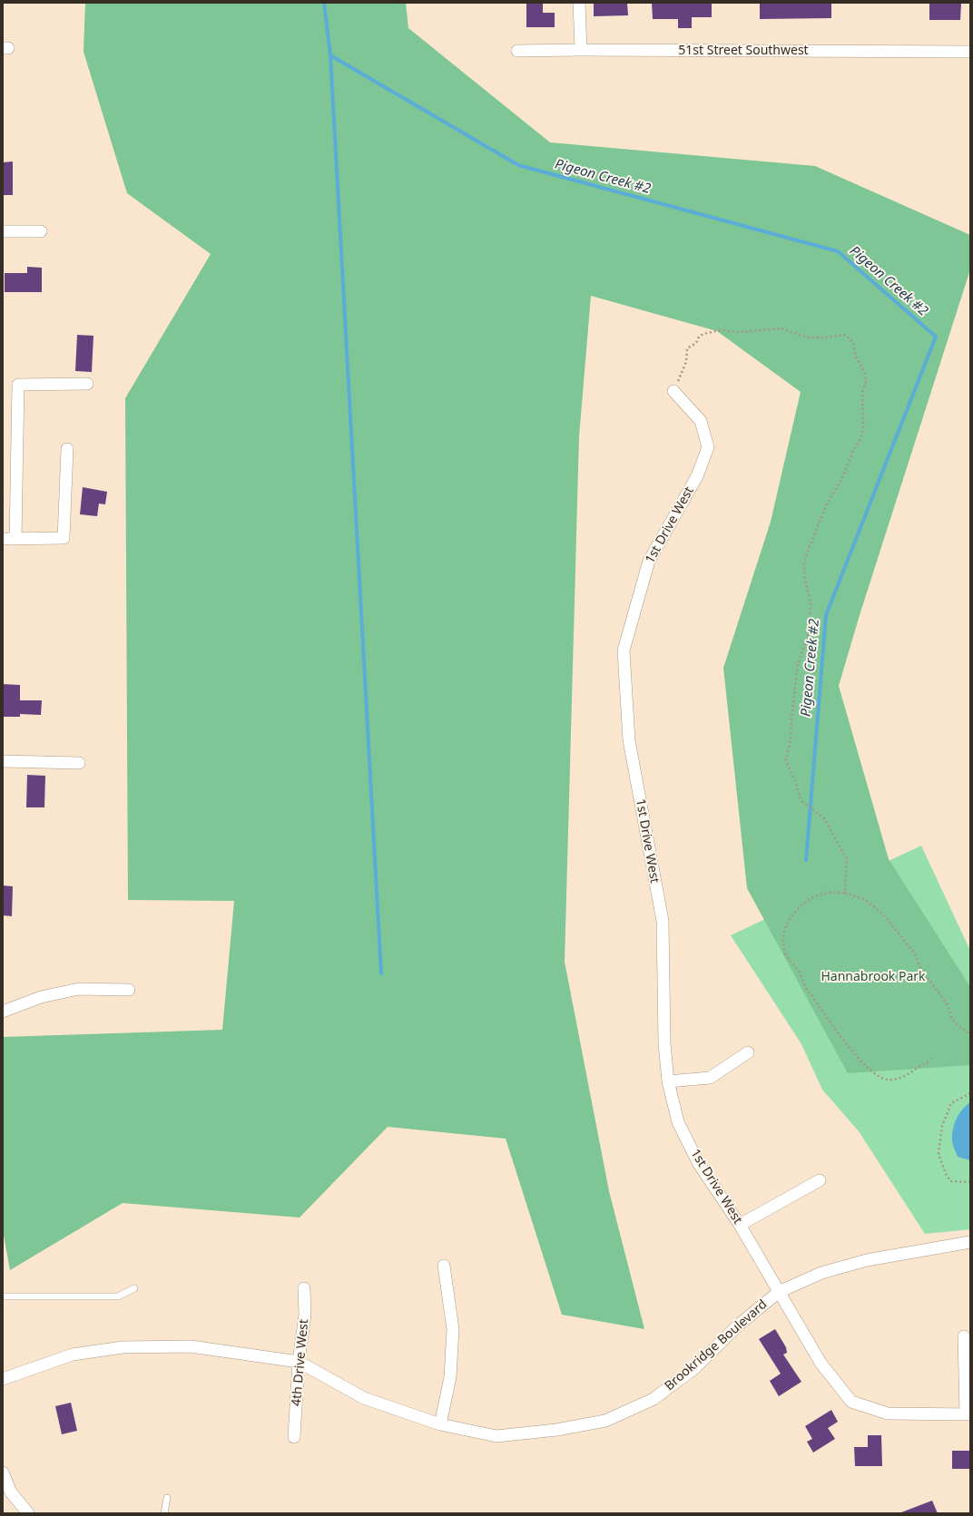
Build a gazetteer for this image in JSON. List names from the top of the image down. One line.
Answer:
{"streets":{"street":["51st Street Southwest","1st Drive West","Brookridge Boulevard","4th Drive West"]},"crossings":[["1st Drive West","Brookridge Boulevard"],["Brookridge Boulevard","4th Drive West"]],"water":["Pigeon Creek #2"],"parks":["Hannabrook Park"]}
